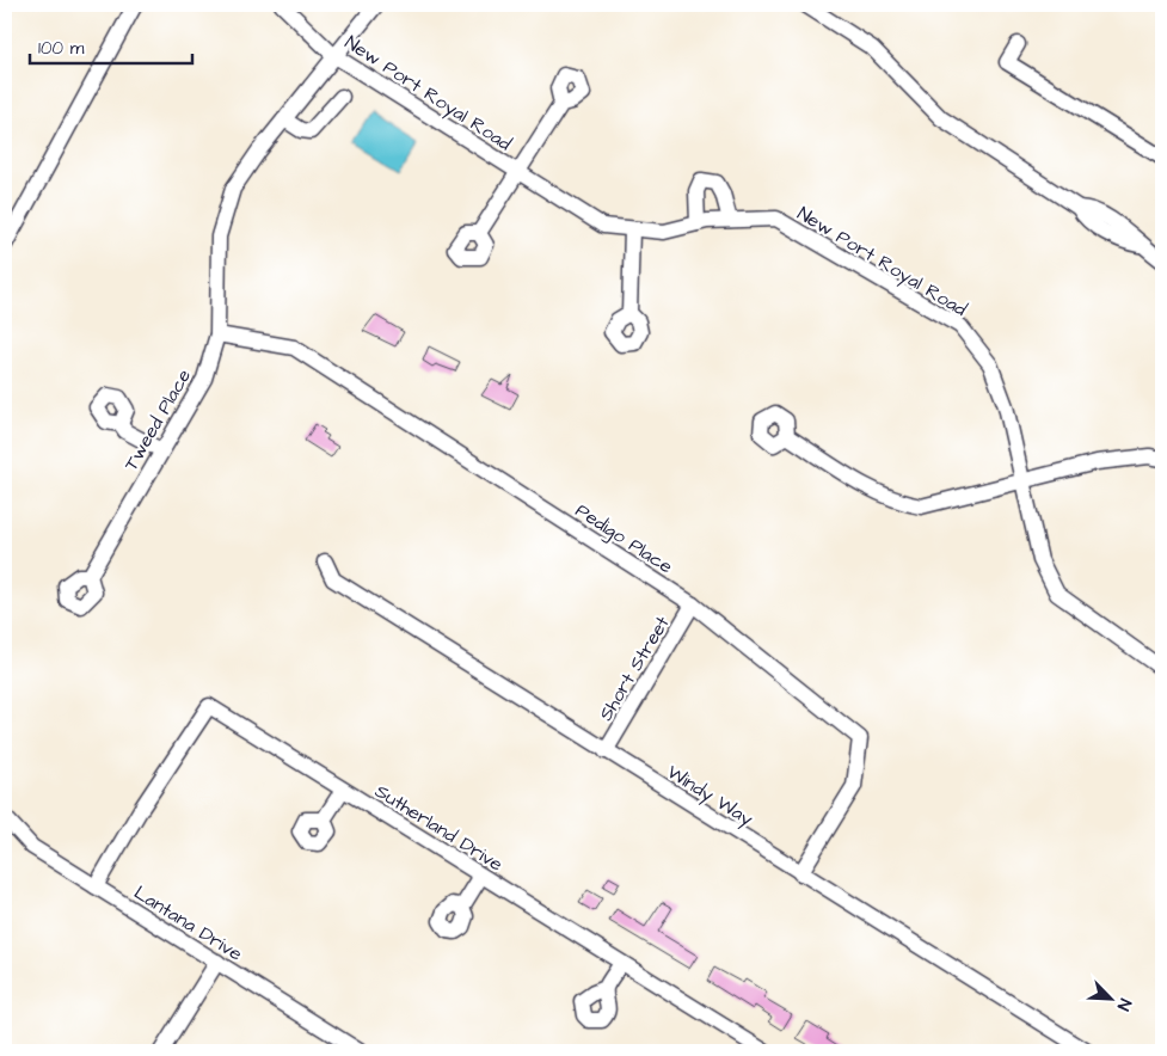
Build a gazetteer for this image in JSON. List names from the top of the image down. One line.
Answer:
{"streets":{"street":["New Port Royal Road","Tweed Place","Pedigo Place","Short Street","Windy Way","Sutherland Drive","Lantana Drive"]},"crossings":[["New Port Royal Road","Tweed Place"],["Tweed Place","Pedigo Place"],["Pedigo Place","Short Street"],["Pedigo Place","Windy Way"],["Short Street","Windy Way"],["Sutherland Drive","Lantana Drive"]],"scale_bar":"100 m","north":"bottom right"}
